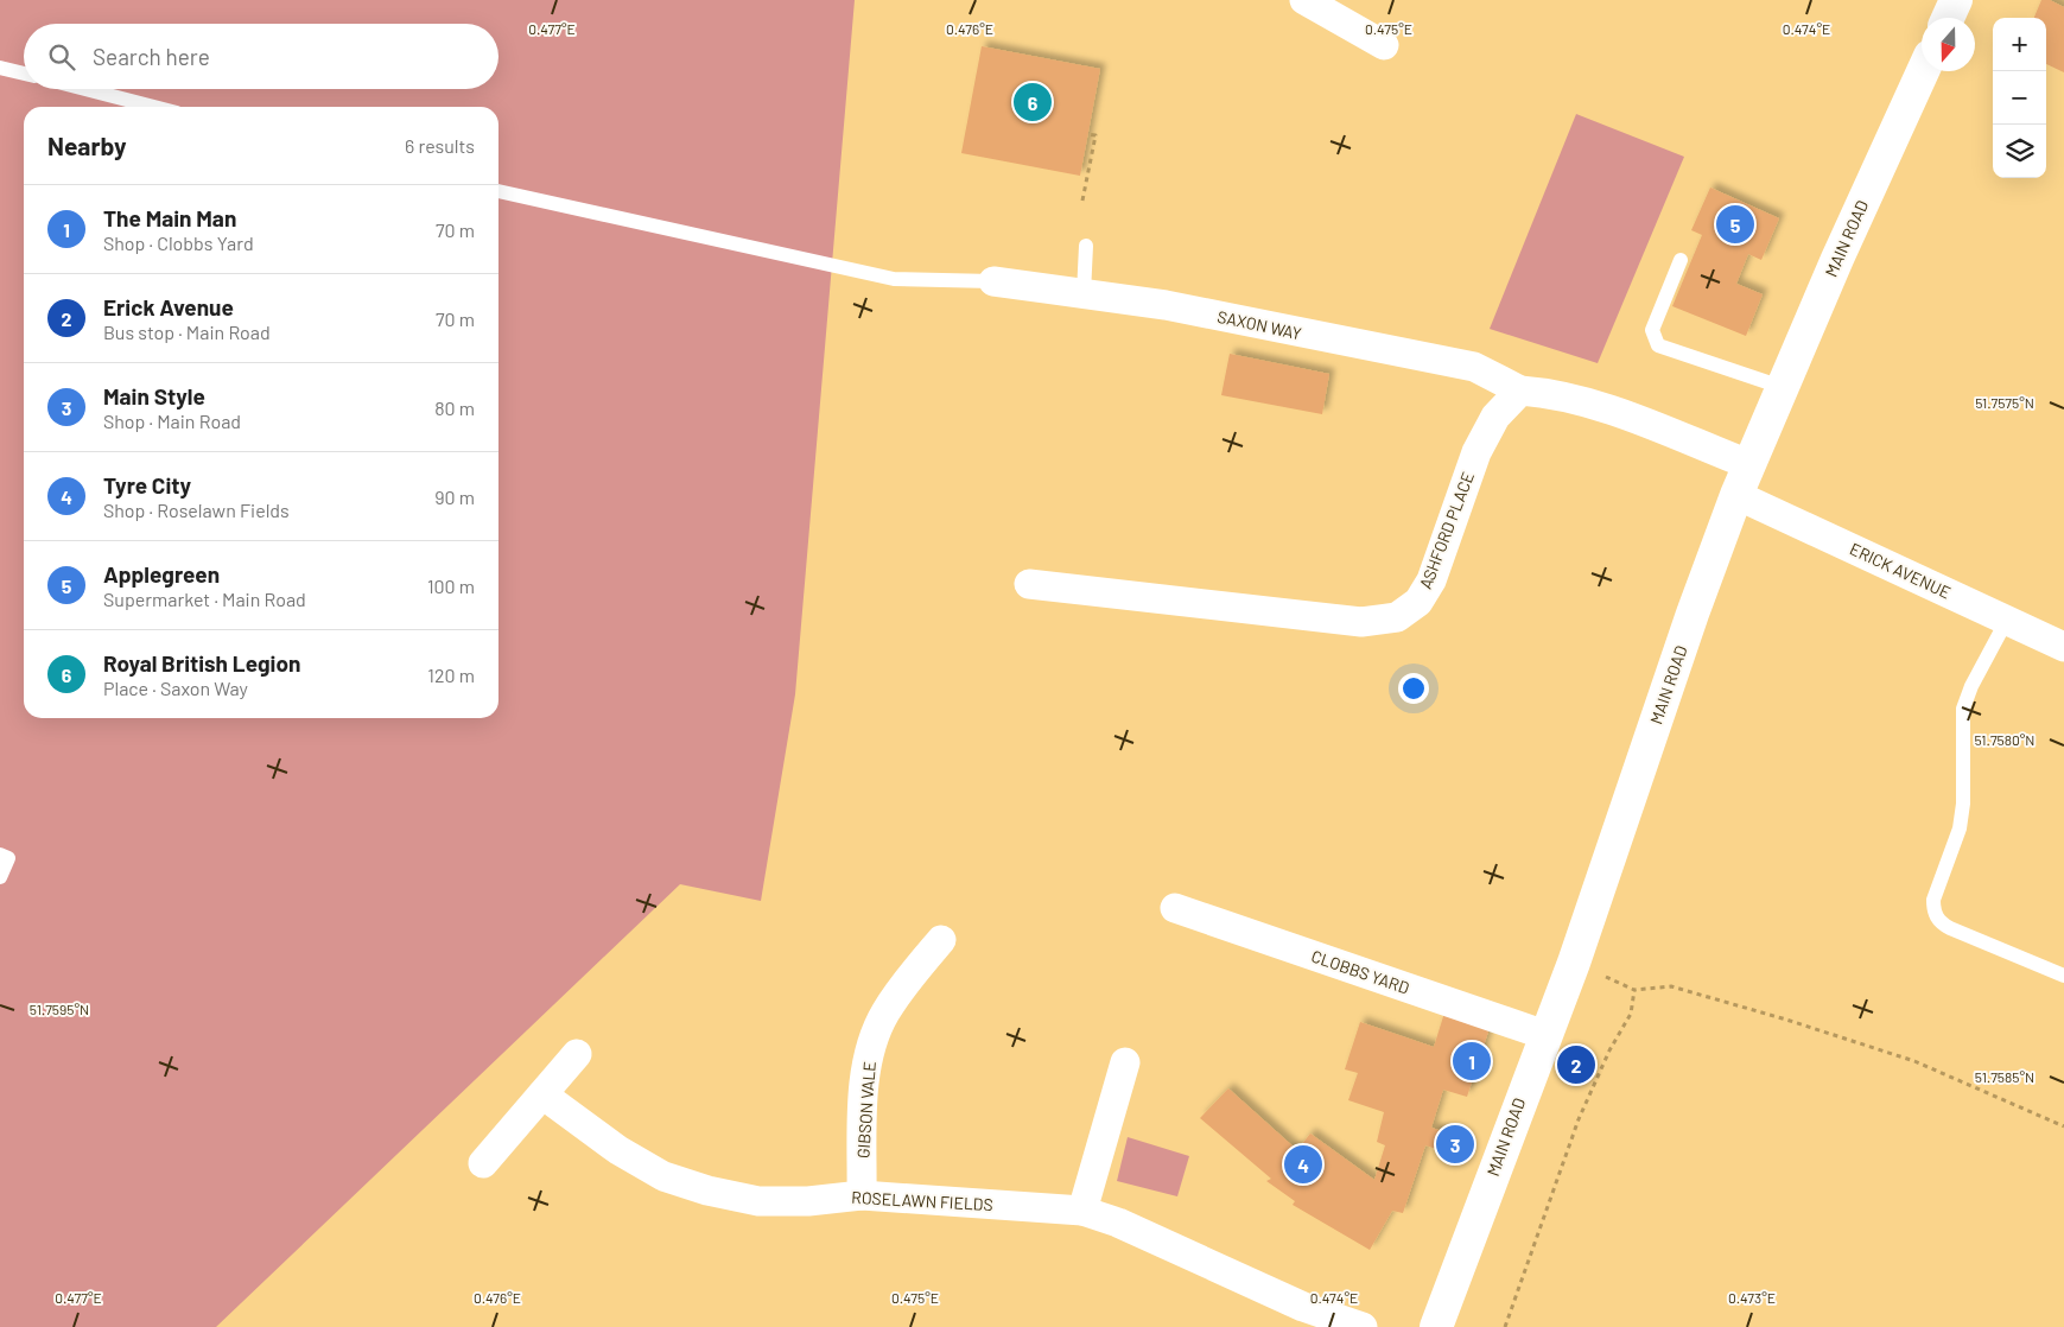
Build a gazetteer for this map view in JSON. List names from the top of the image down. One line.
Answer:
{"streets":{"main road":["MAIN ROAD"],"street":["SAXON WAY","ASHFORD PLACE","ERICK AVENUE","CLOBBS YARD","GIBSON VALE","ROSELAWN FIELDS"]},"crossings":[["MAIN ROAD","ERICK AVENUE"],["MAIN ROAD","CLOBBS YARD"],["SAXON WAY","ASHFORD PLACE"],["GIBSON VALE","ROSELAWN FIELDS"]],"north":"bottom","page":{"map_buttons":["+","−"],"search":"Search here","pins":["6","5","1","2","3","4"],"heading":["Nearby","6 results"],"list":[{"mark":"1","name":"The Main Man","note":"Shop · Clobbs Yard","value":"70 m"},{"mark":"2","name":"Erick Avenue","note":"Bus stop · Main Road","value":"70 m"},{"mark":"3","name":"Main Style","note":"Shop · Main Road","value":"80 m"},{"mark":"4","name":"Tyre City","note":"Shop · Roselawn Fields","value":"90 m"},{"mark":"5","name":"Applegreen","note":"Supermarket · Main Road","value":"100 m"},{"mark":"6","name":"Royal British Legion","note":"Place · Saxon Way","value":"120 m"}]},"coordinates":["0.477°E","0.476°E","0.475°E","0.474°E","51.7575°N","51.7580°N","51.7595°N","51.7585°N","0.473°E"]}
